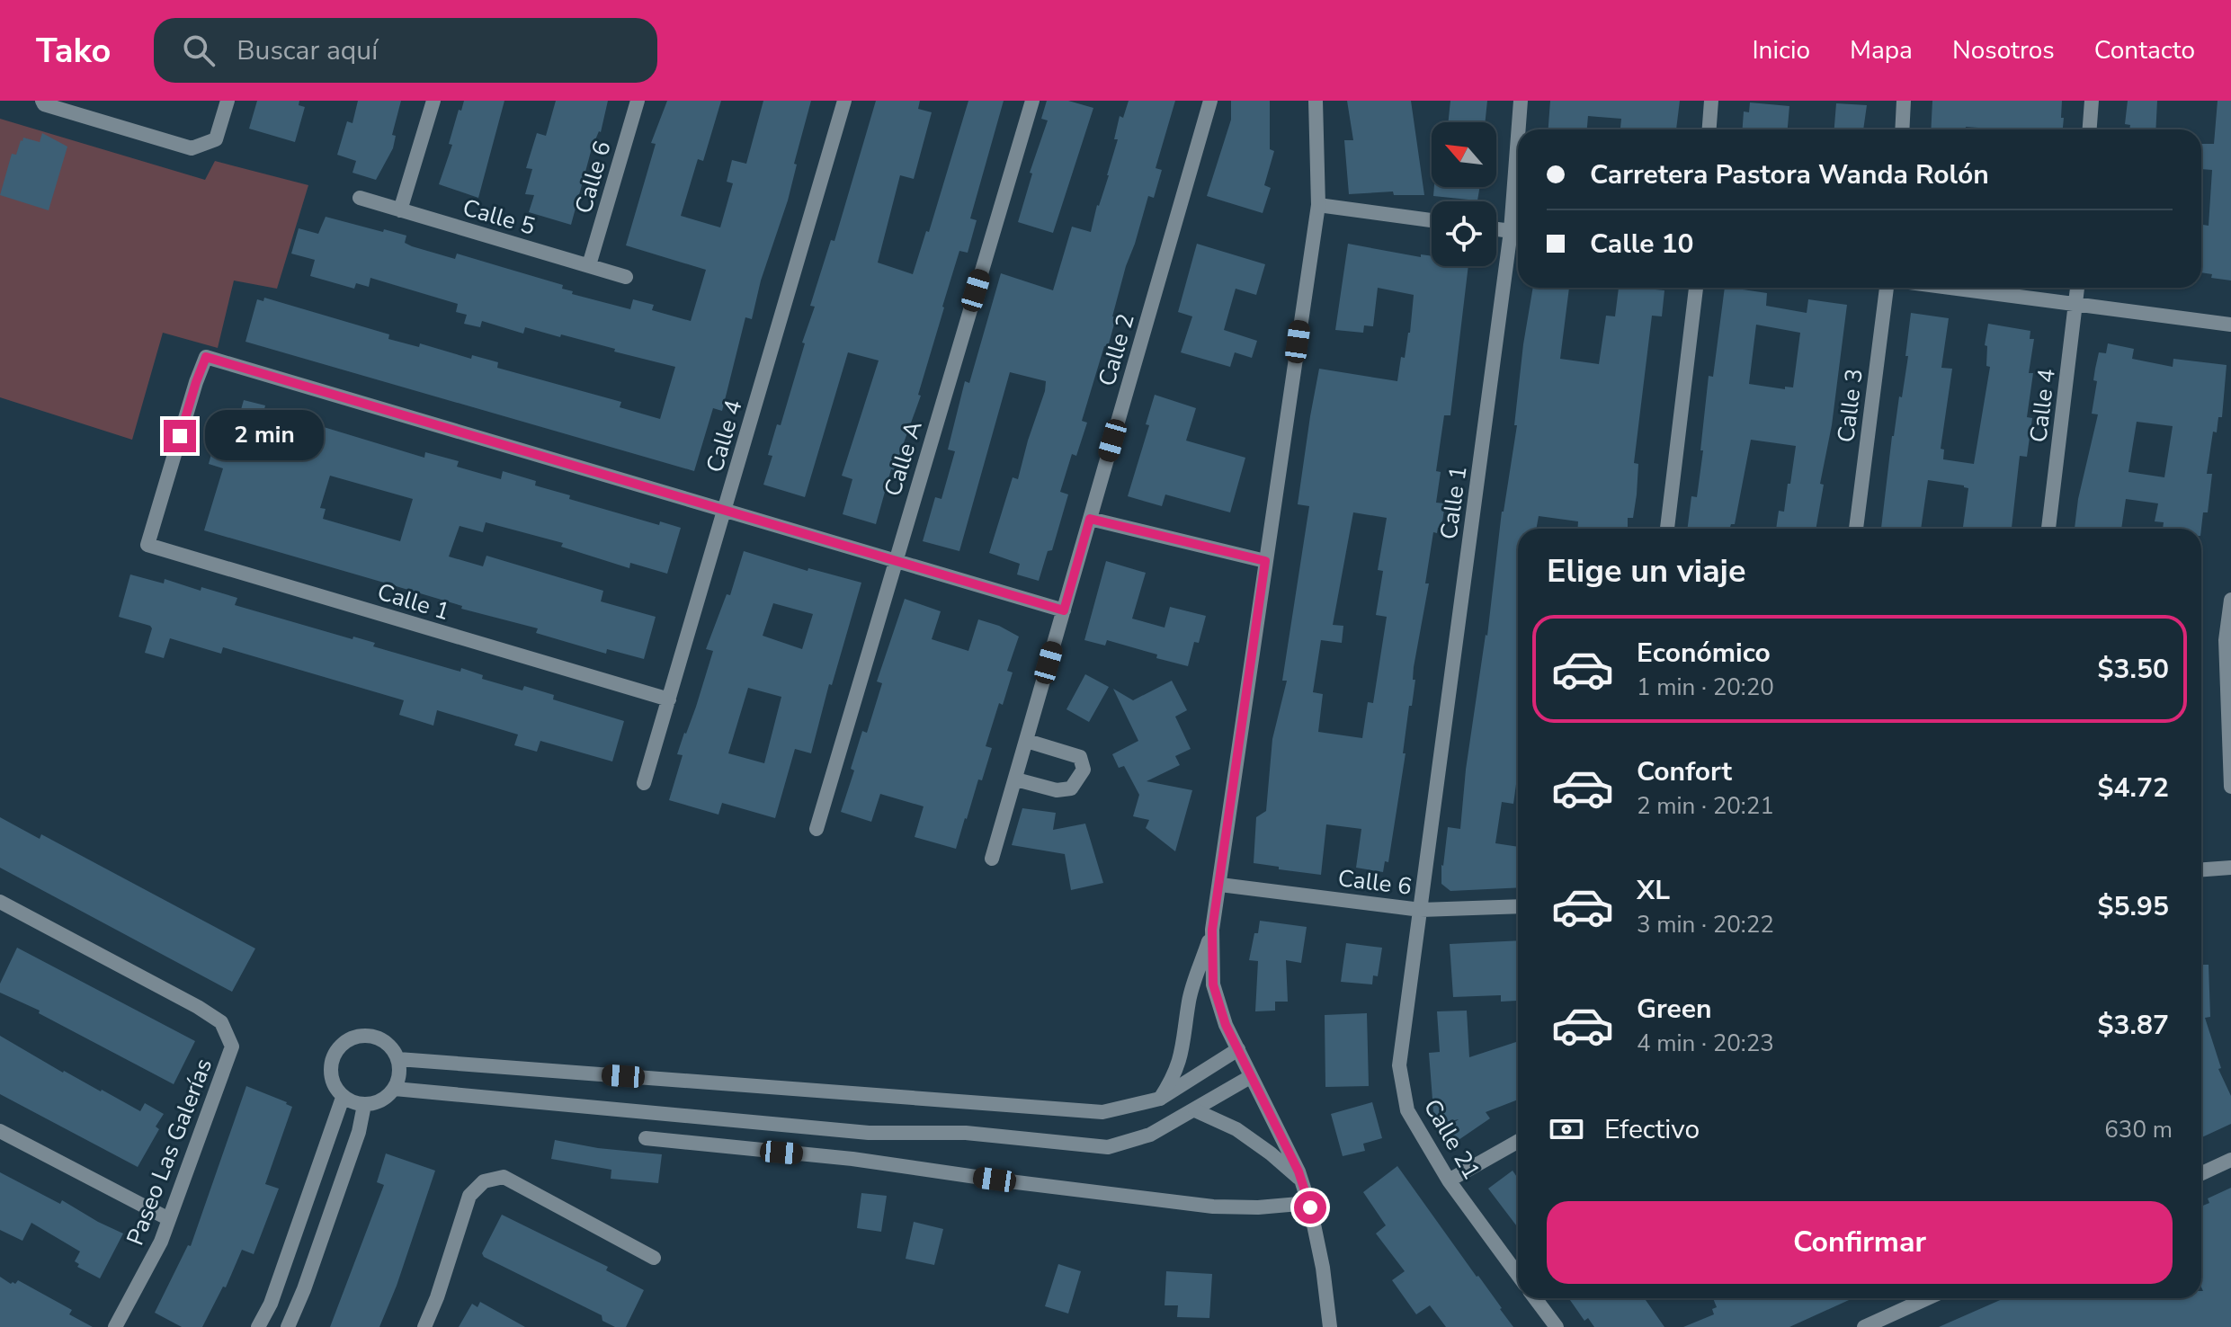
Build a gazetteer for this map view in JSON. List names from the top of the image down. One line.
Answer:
{"streets":{"street":["Calle 6","Calle 5","Calle 2","Calle 3","Calle 4","Calle A","Calle 1","Calle 21","Paseo Las Galerías"]},"crossings":[["Calle 6","Calle 5"],["Calle 6","Calle 1"],["Calle 6","Calle 21"],["Calle 4","Calle 1"],["Calle 1","Calle 21"]],"north":"top left","page":{"header":"Tako","search":"Buscar aquí","nav":["Inicio","Mapa","Nosotros","Contacto"],"banner":["Carretera Pastora Wanda Rolón","Calle 10"],"bubble":"2 min","heading":"Elige un viaje","list":[{"name":"Económico","note":"1 min · 20:20","value":"$3.50"},{"name":"Confort","note":"2 min · 20:21","value":"$4.72"},{"name":"XL","note":"3 min · 20:22","value":"$5.95"},{"name":"Green","note":"4 min · 20:23","value":"$3.87"}],"pay":["Efectivo","630 m"],"buttons":"Confirmar"}}
